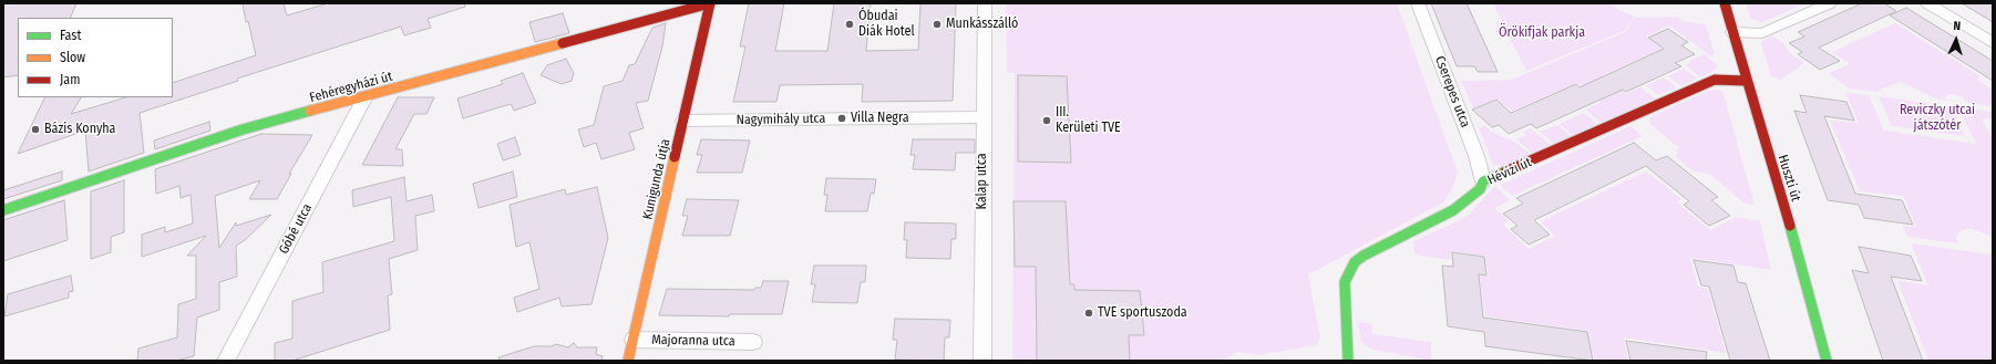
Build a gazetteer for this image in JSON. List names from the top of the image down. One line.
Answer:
{"streets":{"street":["Fehéregyházi út","Cserepes utca","Nagymihály utca","Hévízi út","Huszti út","Kunigunda útja","Kalap utca","Góbé utca","Majoranna utca"]},"crossings":[["Fehéregyházi út","Kunigunda útja"],["Fehéregyházi út","Góbé utca"],["Cserepes utca","Hévízi út"],["Nagymihály utca","Kunigunda útja"],["Nagymihály utca","Kalap utca"],["Hévízi út","Huszti út"],["Kunigunda útja","Majoranna utca"]],"parks":["Örökifjak parkja","Reviczky utcai játszótér"],"places":["Óbudai Diák Hotel","Munkásszálló","Villa Negra","III. Kerületi TVE","Bázis Konyha","TVE sportuszoda"],"legend":["Fast","Slow","Jam"],"north":"top"}
